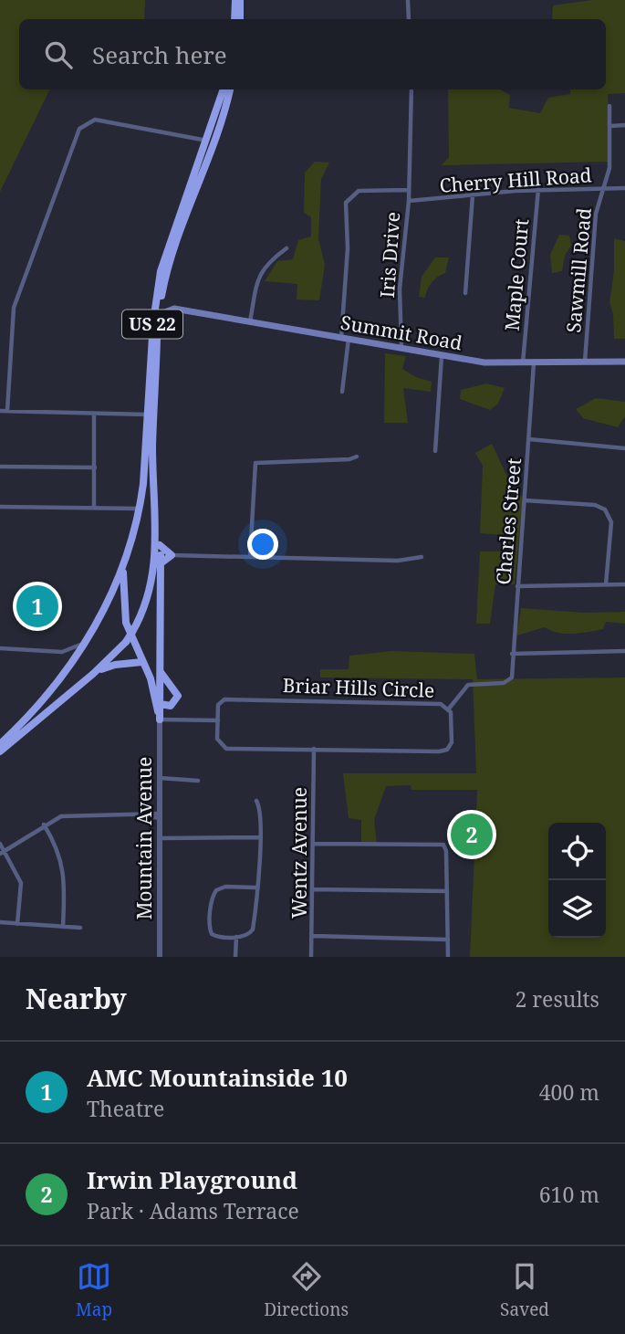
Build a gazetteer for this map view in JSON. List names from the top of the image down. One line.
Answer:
{"streets":{"highway":["US 22"],"main road":["Summit Road"],"street":["Cherry Hill Road","Iris Drive","Sawmill Road","Maple Court","Charles Street","Briar Hills Circle","Mountain Avenue","Wentz Avenue"]},"crossings":[["Cherry Hill Road","Iris Drive"],["Cherry Hill Road","Sawmill Road"],["Cherry Hill Road","Maple Court"],["Iris Drive","Summit Road"],["Sawmill Road","Summit Road"],["Maple Court","Summit Road"],["Summit Road","Charles Street"],["Charles Street","Briar Hills Circle"],["Briar Hills Circle","Wentz Avenue"]],"page":{"search":"Search here","pins":["1","2"],"heading":["Nearby","2 results"],"list":[{"mark":"1","name":"AMC Mountainside 10","note":"Theatre","value":"400 m"},{"mark":"2","name":"Irwin Playground","note":"Park · Adams Terrace","value":"610 m"}],"nav":["Map","Directions","Saved"]}}
